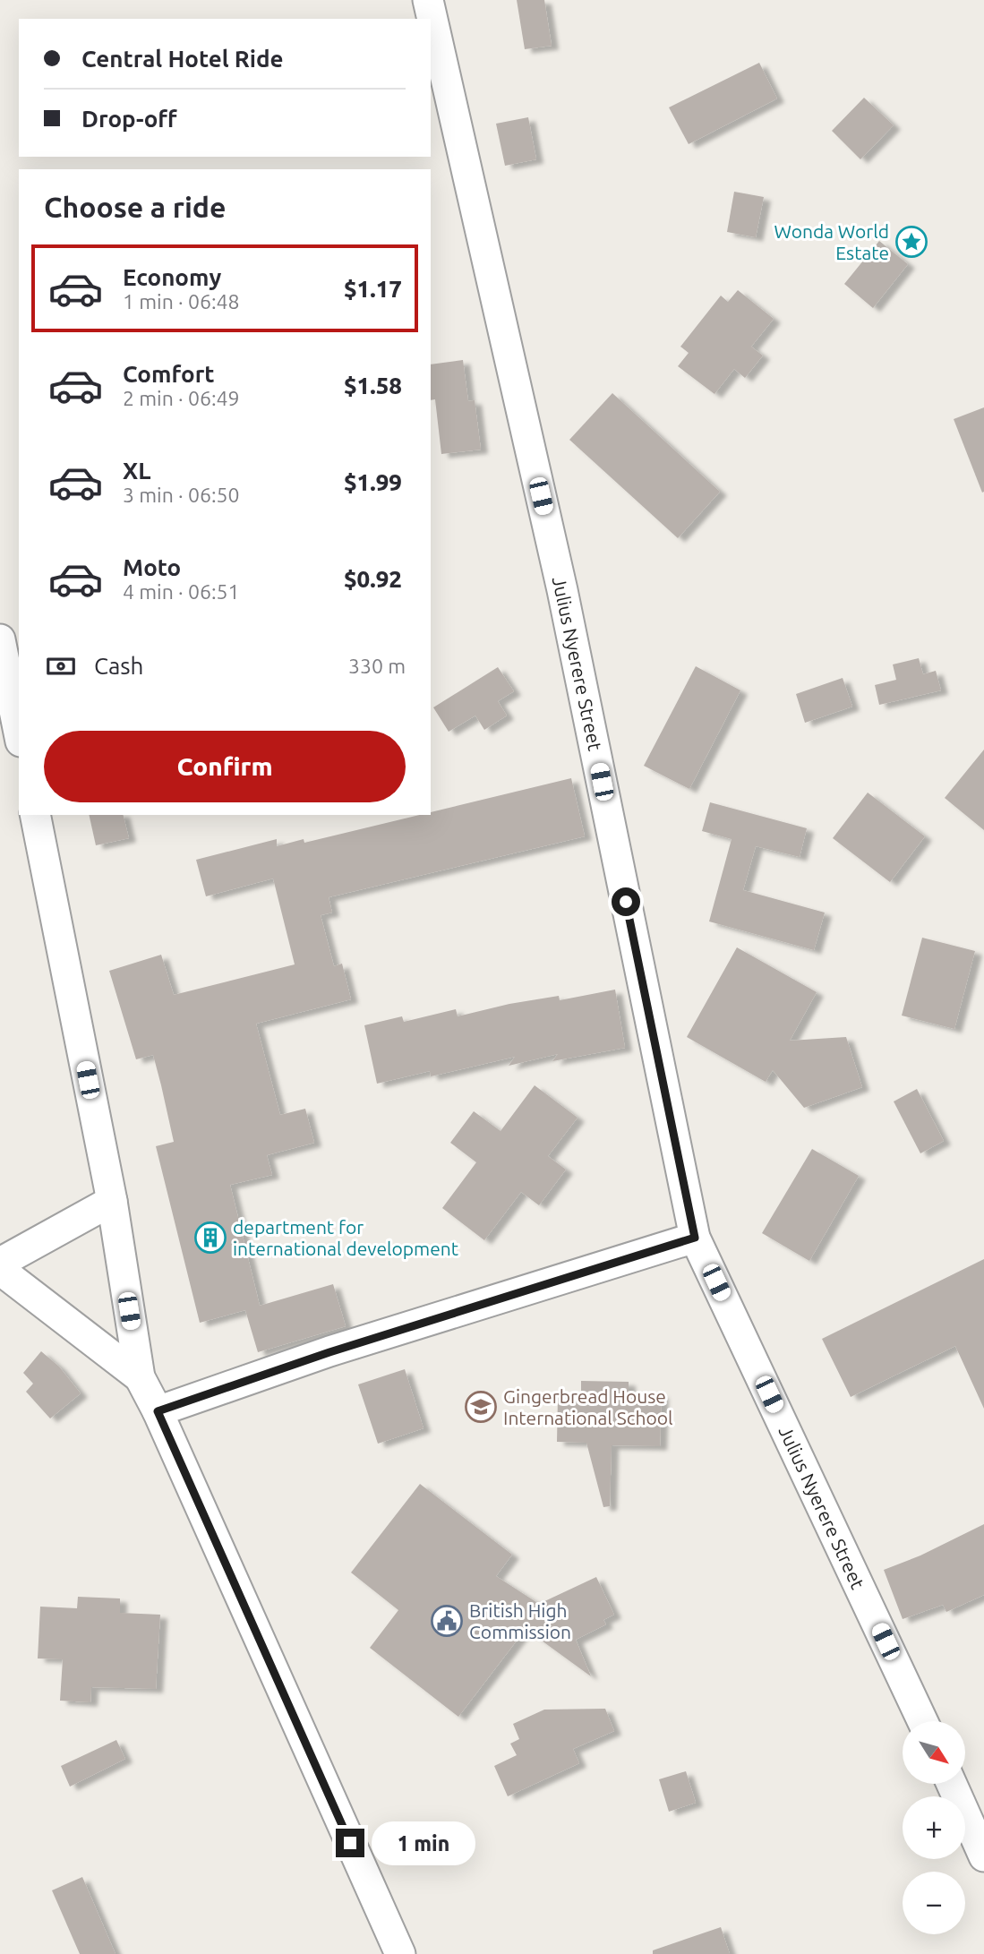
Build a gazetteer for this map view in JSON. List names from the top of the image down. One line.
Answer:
{"streets":{"street":["Julius Nyerere Street"]},"places":{"place":["Wonda World Estate"],"building":["department for international development"],"school or university":["Gingerbread House International School"],"public building":["British High Commission"]},"north":"bottom right","page":{"banner":["Central Hotel Ride","Drop-off"],"heading":"Choose a ride","list":[{"name":"Economy","note":"1 min · 06:48","value":"$1.17"},{"name":"Comfort","note":"2 min · 06:49","value":"$1.58"},{"name":"XL","note":"3 min · 06:50","value":"$1.99"},{"name":"Moto","note":"4 min · 06:51","value":"$0.92"}],"pay":["Cash","330 m"],"buttons":"Confirm","map_buttons":["+","−"],"bubble":"1 min"}}
